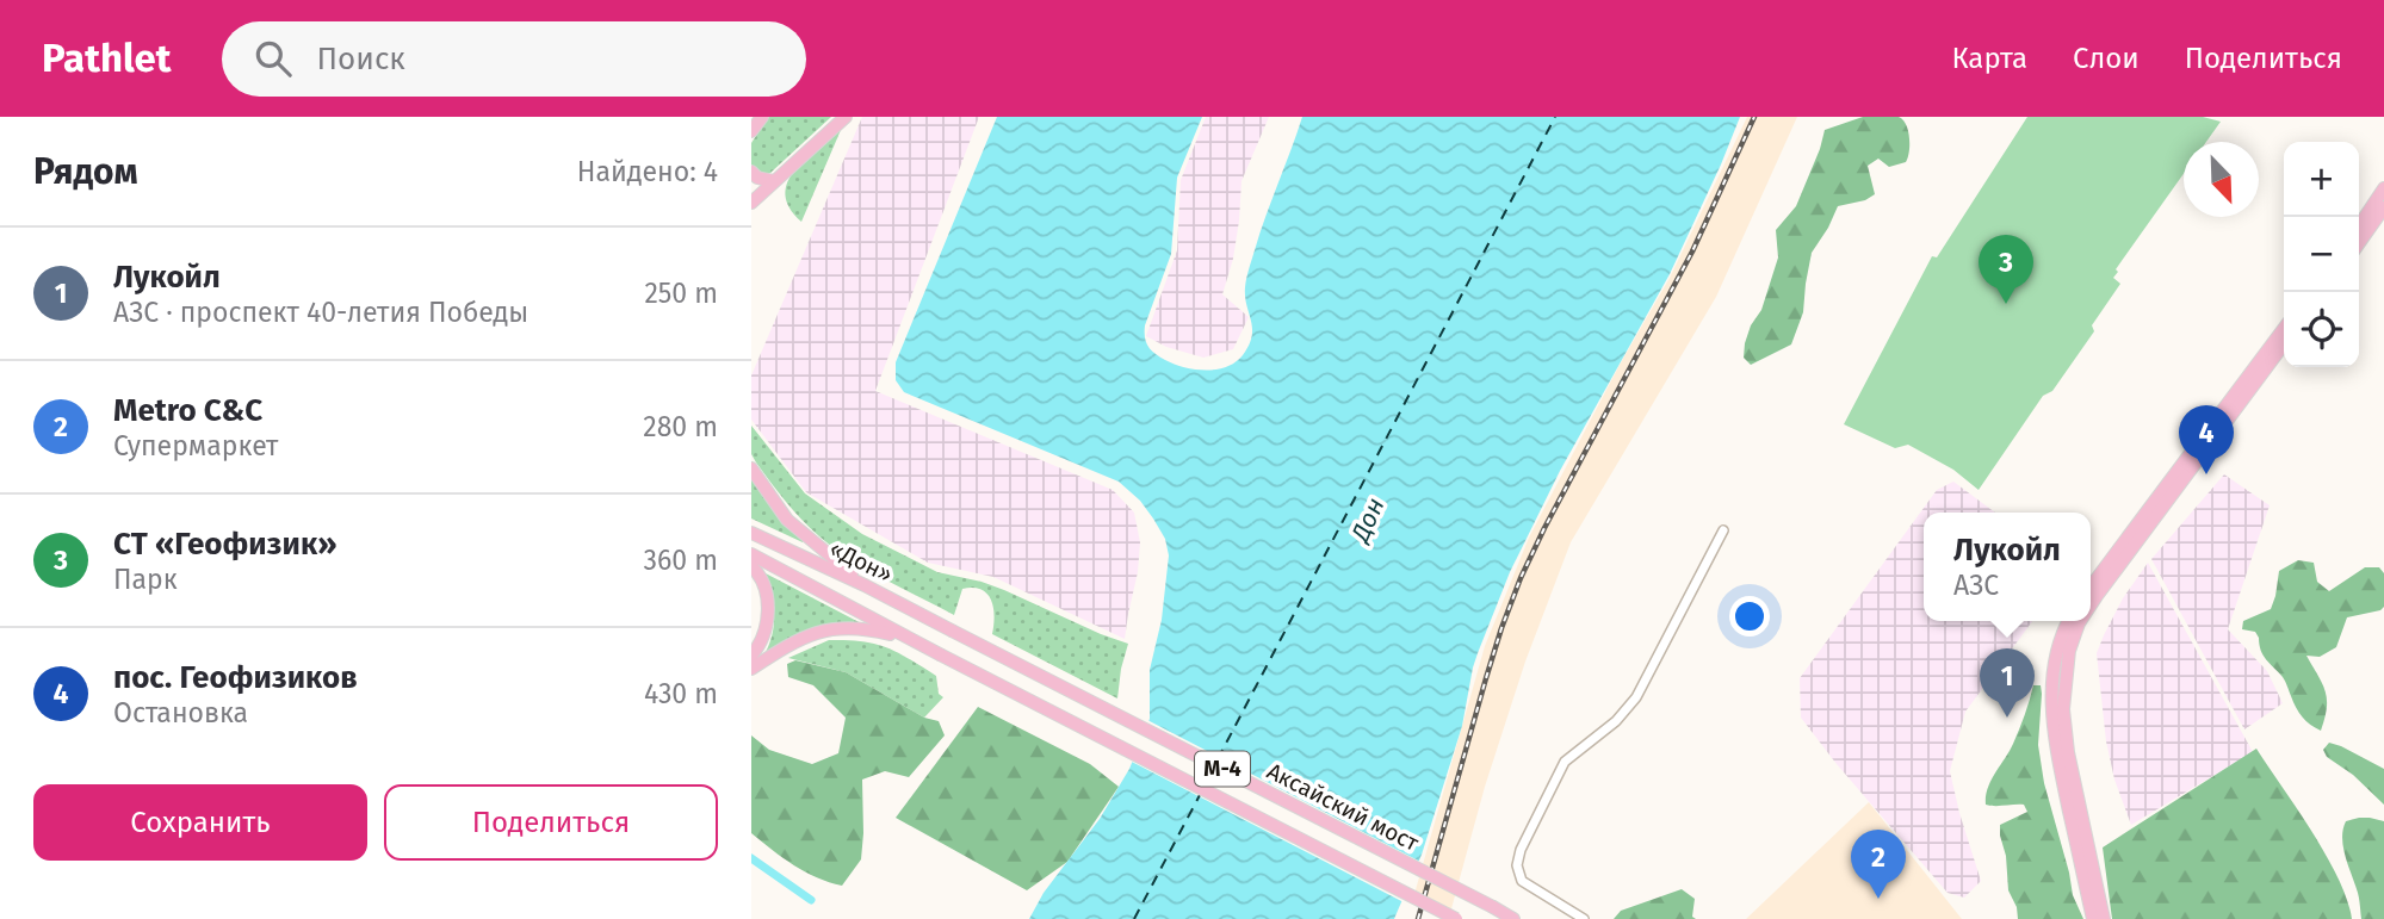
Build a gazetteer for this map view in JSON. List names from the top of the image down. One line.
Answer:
{"streets":{"main road":["«Дон»","М-4","Аксайский мост"]},"crossings":[["«Дон»","Аксайский мост"]],"water":["Дон"],"north":"bottom right","page":{"header":"Pathlet","search":"Поиск","nav":["Карта","Слои","Поделиться"],"heading":["Рядом","Найдено: 4"],"map_buttons":["+","−"],"list":[{"mark":"1","name":"Лукойл","note":"АЗС · проспект 40-летия Победы","value":"250 m"},{"mark":"2","name":"Metro C&C","note":"Супермаркет","value":"280 m"},{"mark":"3","name":"СТ «Геофизик»","note":"Парк","value":"360 m"},{"mark":"4","name":"пос. Геофизиков","note":"Остановка","value":"430 m"}],"pins":["3","4","1","2"],"popup":["Лукойл","АЗС"],"buttons":["Сохранить","Поделиться"]}}
